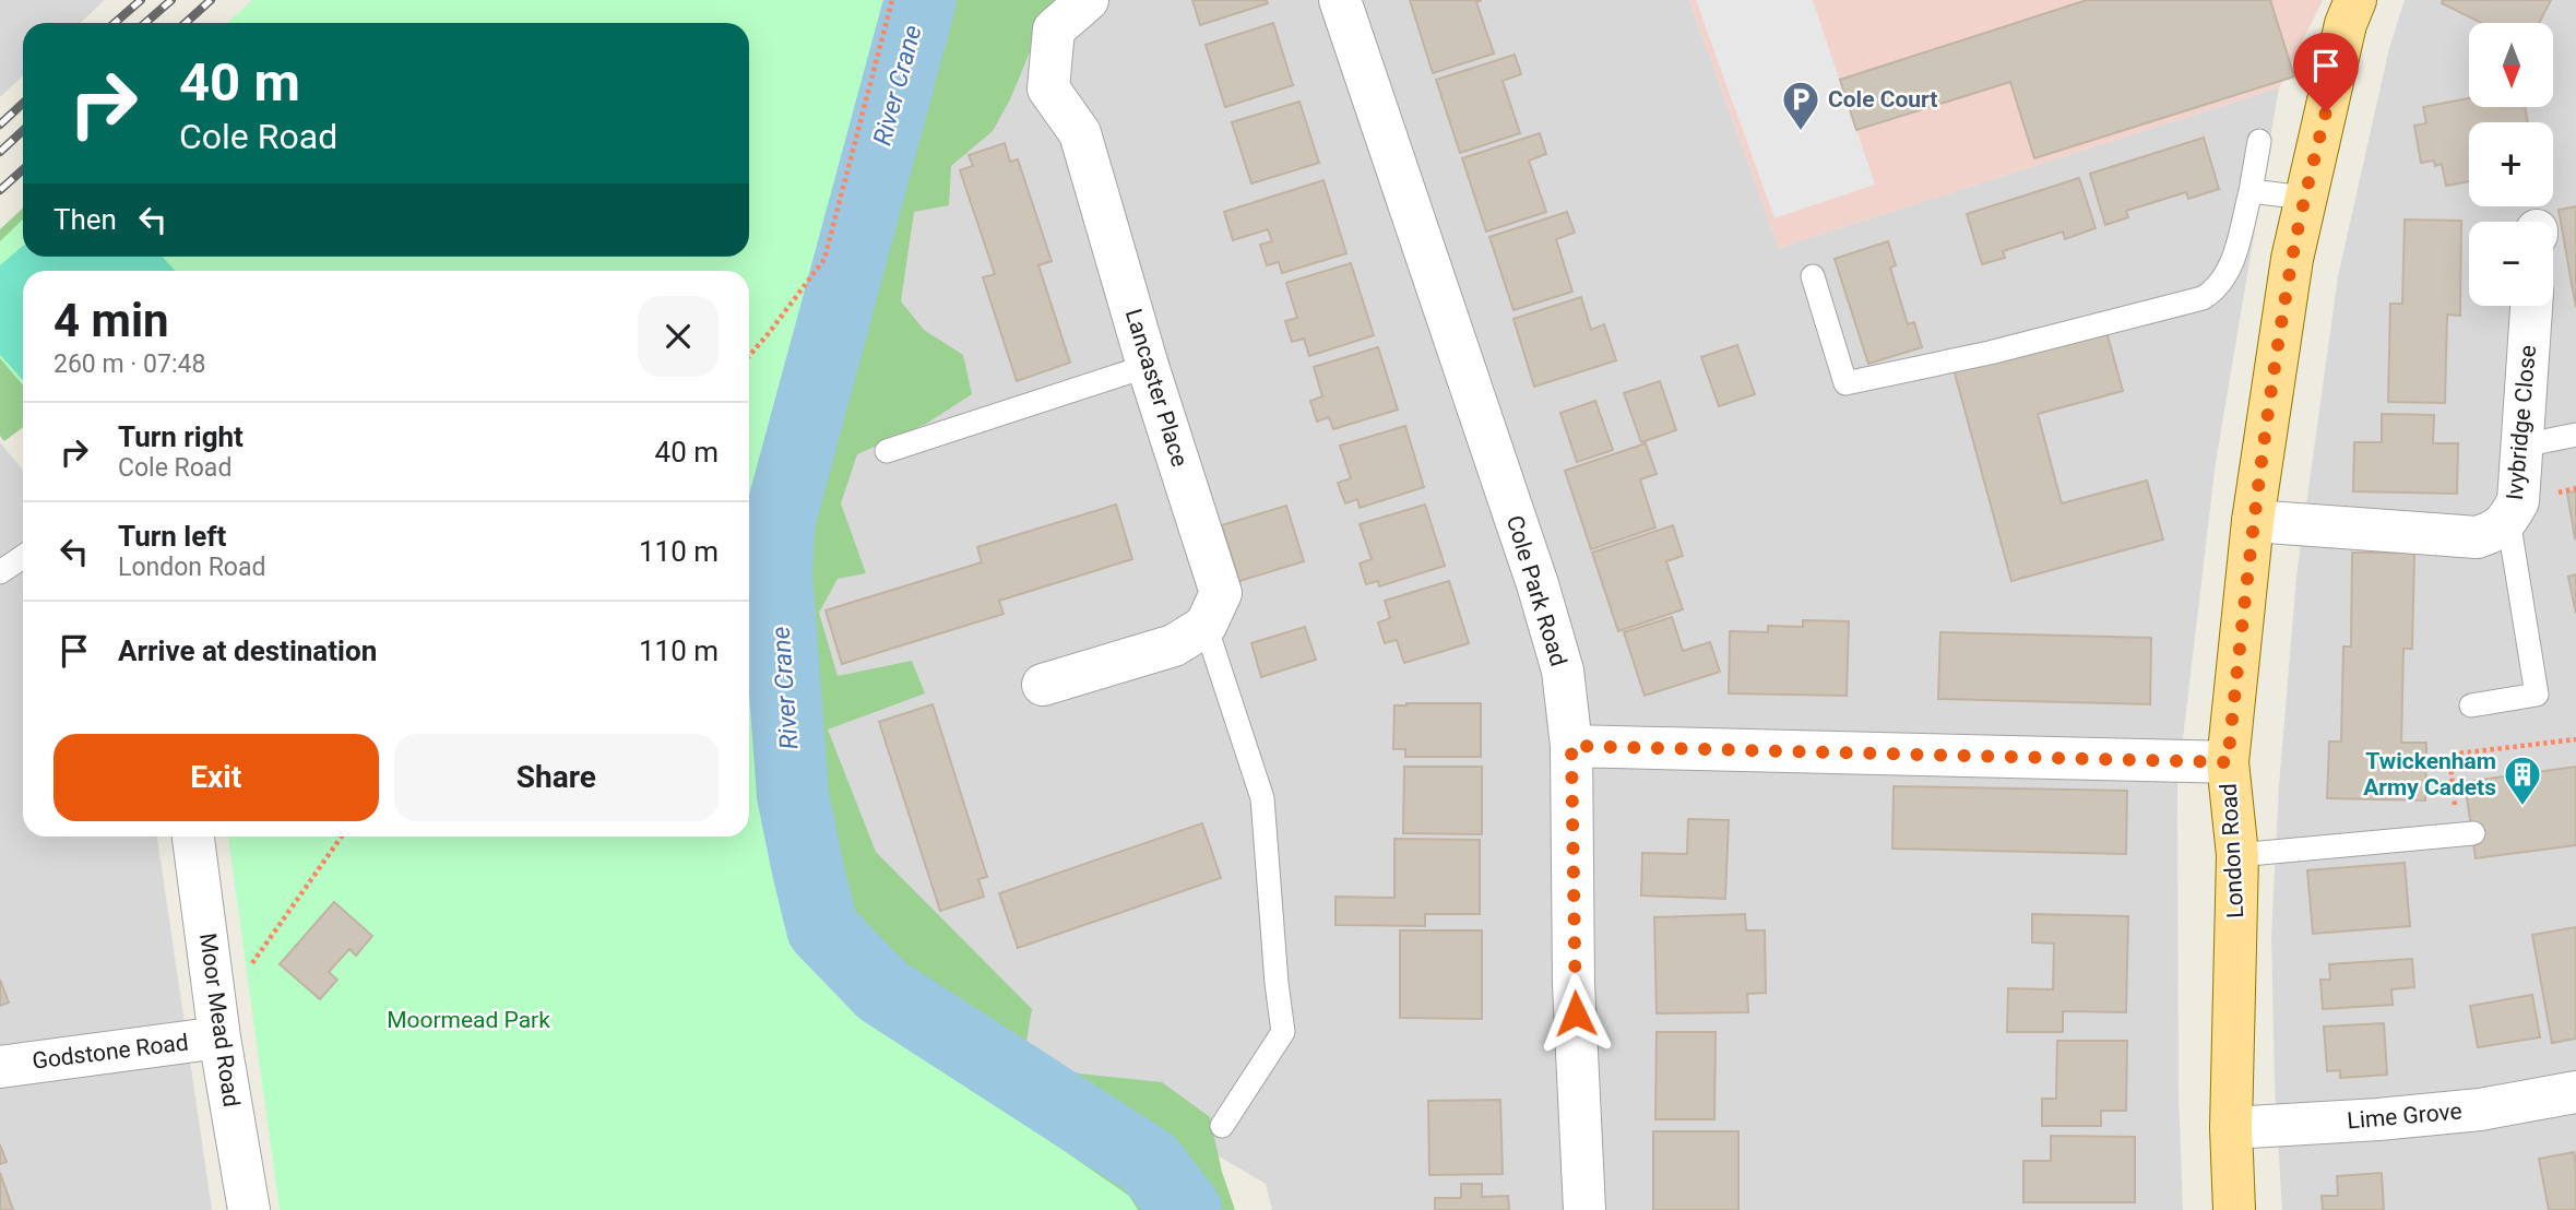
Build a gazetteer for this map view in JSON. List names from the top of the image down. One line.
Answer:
{"streets":{"main road":["London Road"],"street":["Lancaster Place","Ivybridge Close","Cole Park Road","Moor Mead Road","Godstone Road","Lime Grove"]},"crossings":[["Ivybridge Close","London Road"],["London Road","Lime Grove"],["Moor Mead Road","Godstone Road"]],"water":["River Crane"],"parks":["Moormead Park"],"places":{"parking":["Cole Court"],"building":["Twickenham Army Cadets"]},"north":"bottom","page":{"map_buttons":["+","−"],"turn":["40 m","Cole Road"],"then":"Then","heading":["4 min","260 m · 07:48"],"list":[{"name":"Turn right","note":"Cole Road","value":"40 m"},{"name":"Turn left","note":"London Road","value":"110 m"},{"name":"Arrive at destination","value":"110 m"}],"buttons":["Exit","Share"]}}
